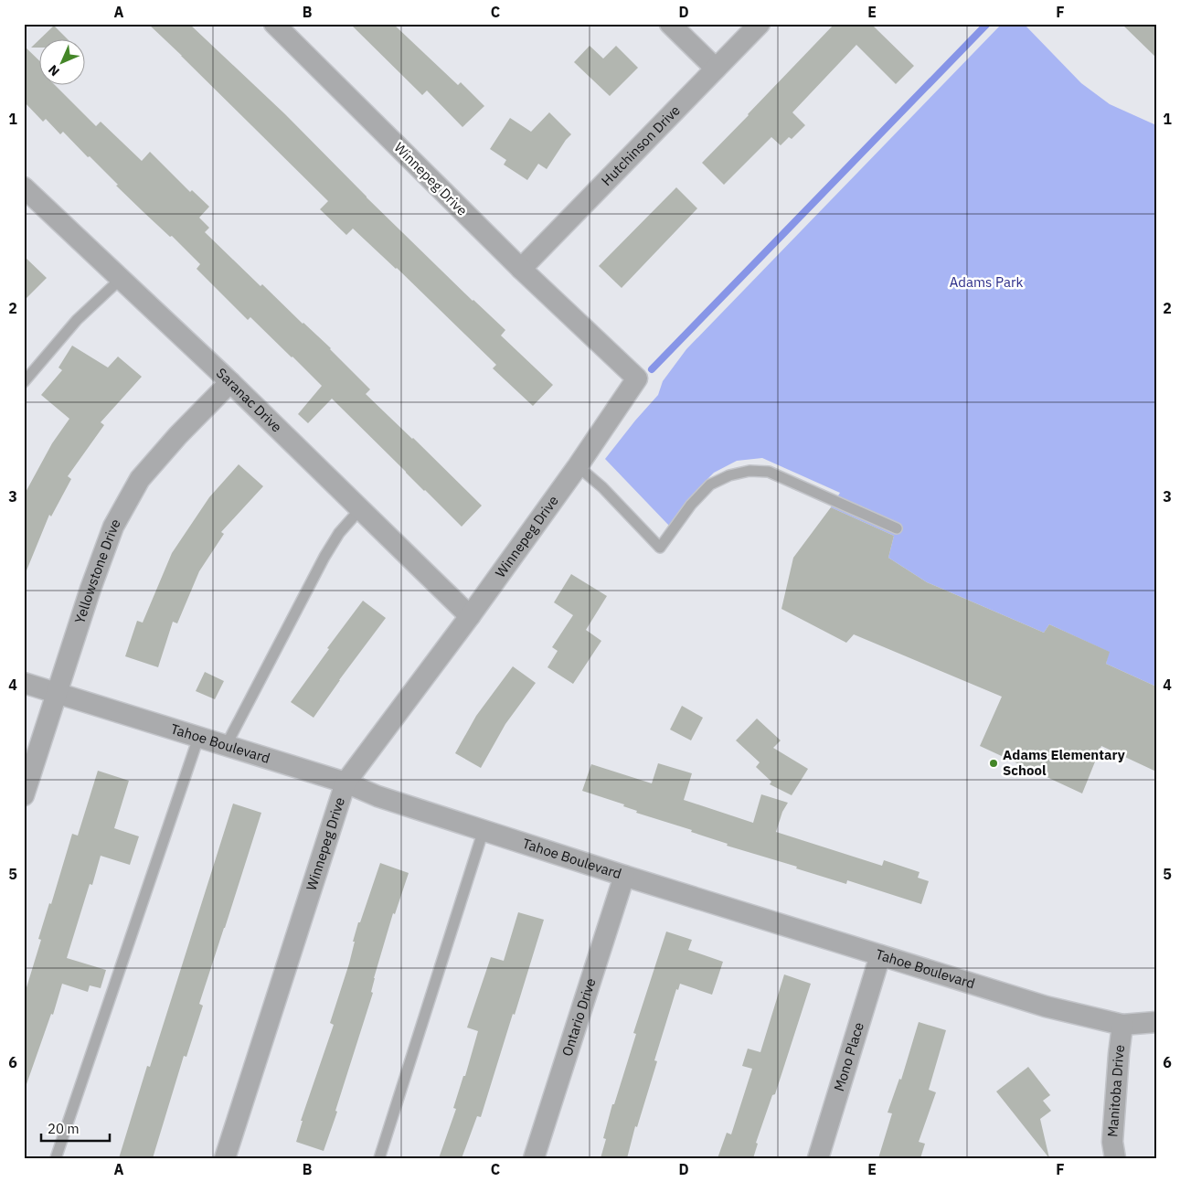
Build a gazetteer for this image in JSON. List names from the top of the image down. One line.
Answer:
{"streets":{"street":["Hutchinson Drive","Winnepeg Drive","Saranac Drive","Yellowstone Drive","Tahoe Boulevard","Ontario Drive","Mono Place","Manitoba Drive"]},"crossings":[["Hutchinson Drive","Winnepeg Drive"],["Winnepeg Drive","Saranac Drive"],["Winnepeg Drive","Tahoe Boulevard"],["Saranac Drive","Yellowstone Drive"],["Yellowstone Drive","Tahoe Boulevard"],["Tahoe Boulevard","Ontario Drive"],["Tahoe Boulevard","Mono Place"],["Tahoe Boulevard","Manitoba Drive"]],"parks":["Adams Park"],"places":["Adams Elementary School"],"scale_bar":"20 m","north":"bottom left","grid":{"columns":["A","B","C","D","E","F"],"rows":["1","2","3","4","5","6"]}}
